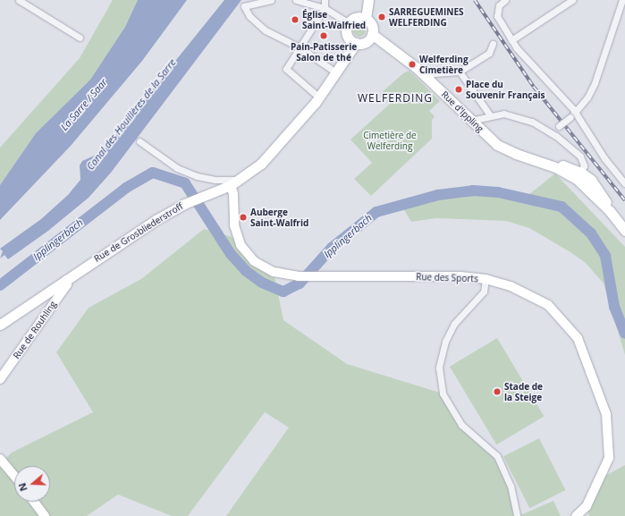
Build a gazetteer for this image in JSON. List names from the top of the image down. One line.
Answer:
{"streets":{"main road":["Rue d'Ippling","Rue de Grosbliederstroff"],"street":["Rue des Sports","Rue de Rouhling"]},"crossings":[["Rue d'Ippling","Rue de Grosbliederstroff"],["Rue de Grosbliederstroff","Rue des Sports"],["Rue de Grosbliederstroff","Rue de Rouhling"]],"districts":["WELFERDING"],"water":["La Sarre / Saar","Canal des Houillères de la Sarre","Ipplingerbach"],"parks":["Cimetière de Welferding"],"places":["SARREGUEMINES WELFERDING","Église Saint-Walfried","Pain-Patisserie Salon de thé","Welferding Cimetière","Place du Souvenir Français","Auberge Saint-Walfrid","Stade de la Steige"],"north":"left"}
